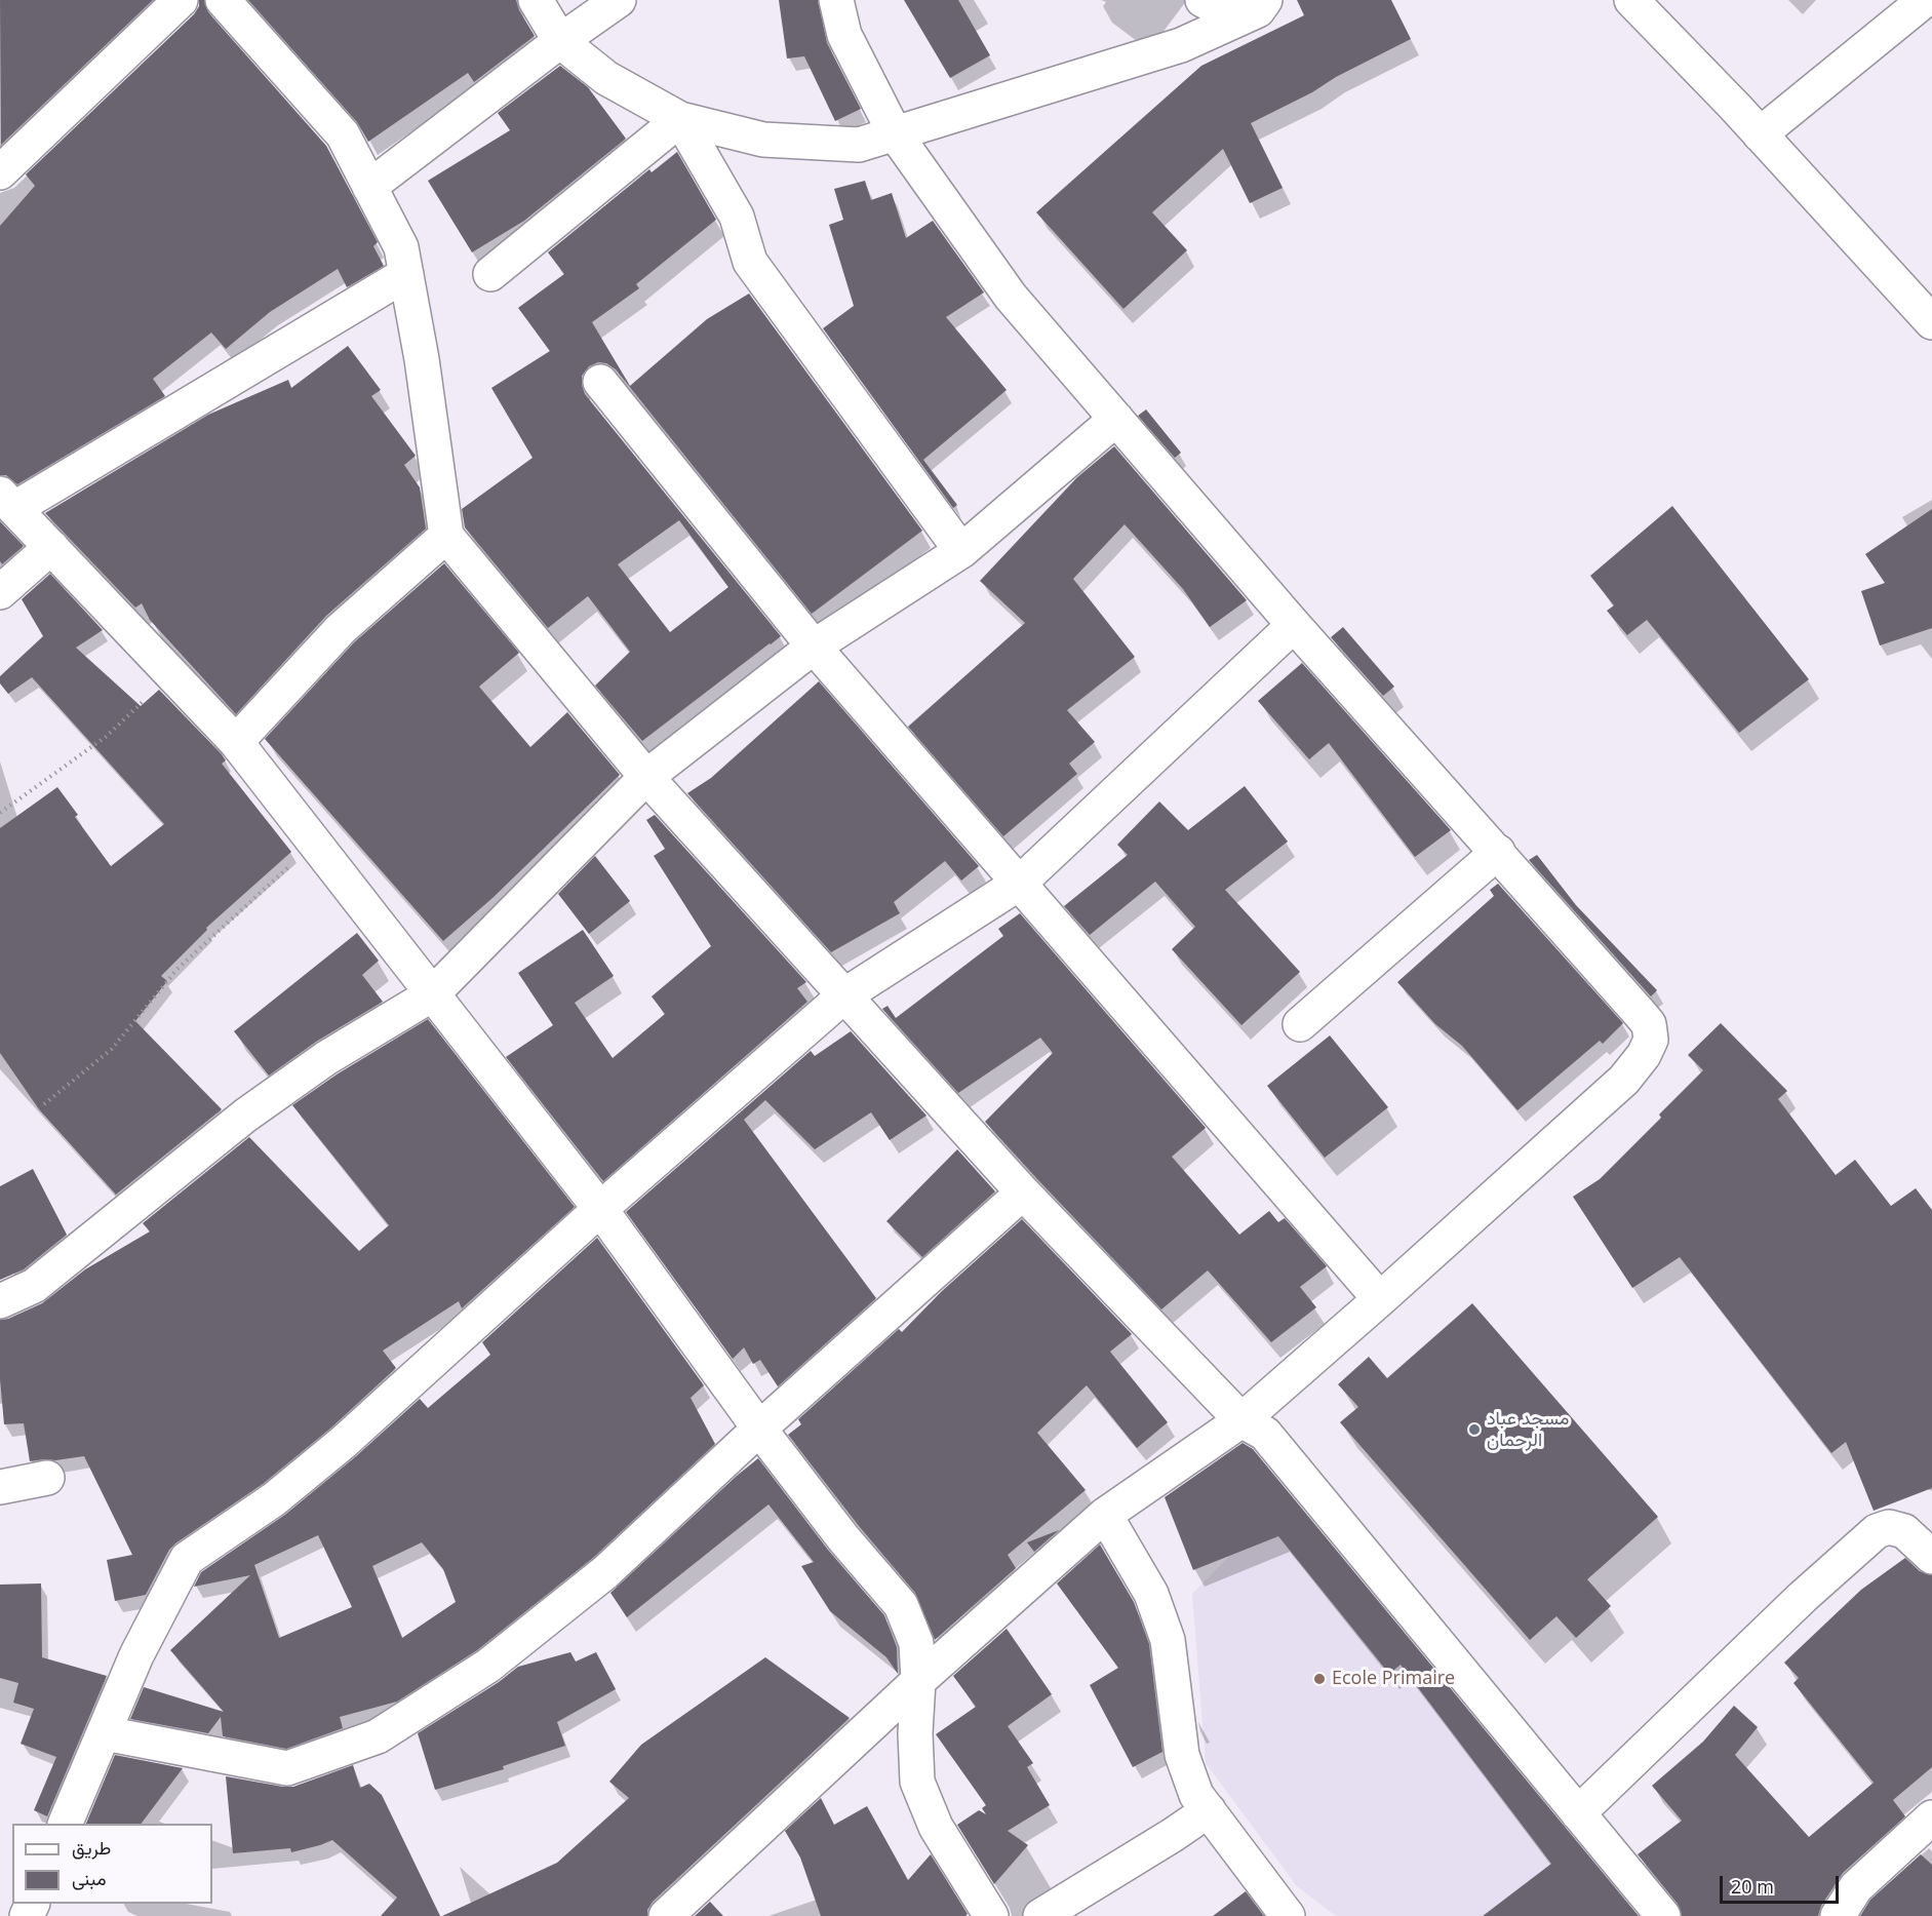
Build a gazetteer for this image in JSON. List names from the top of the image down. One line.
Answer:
{"places":["مسجد عباد الرحمان","Ecole Primaire"],"legend":["طريق","مبنى"],"scale_bar":"20 m"}
